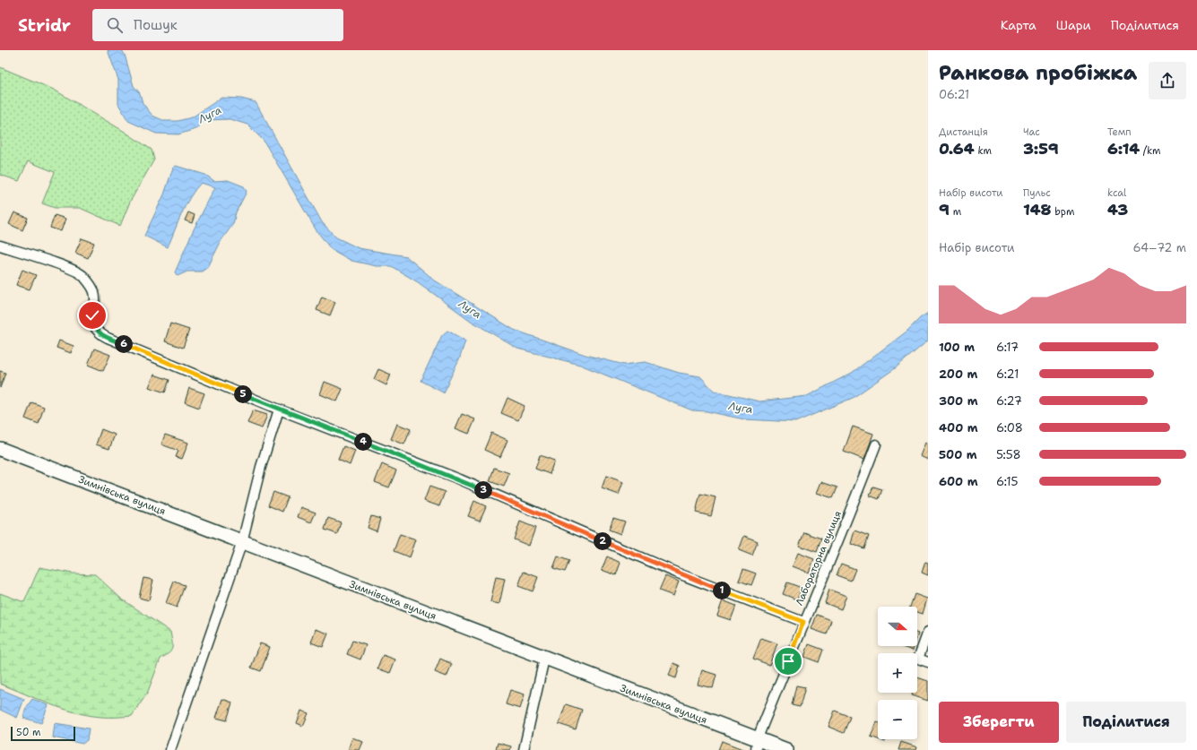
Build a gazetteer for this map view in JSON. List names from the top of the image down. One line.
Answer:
{"streets":{"main road":["Зимнівська вулиця"],"street":["Лабораторна вулиця"]},"crossings":[["Зимнівська вулиця","Лабораторна вулиця"]],"water":["Луга"],"scale_bar":"50 m","north":"right","page":{"header":"Stridr","search":"Пошук","nav":["Карта","Шари","Поділитися"],"heading":["Ранкова пробіжка","06:21"],"stats":[["Дистанція","0.64 km"],["Час","3:59"],["Темп","6:14 /km"],["Набір висоти","9 m"],["Пульс","148 bpm"],["kcal","43"]],"chart":["Набір висоти","64–72 m"],"list":[{"name":"100 m","note":"6:17"},{"name":"200 m","note":"6:21"},{"name":"300 m","note":"6:27"},{"name":"400 m","note":"6:08"},{"name":"500 m","note":"5:58"},{"name":"600 m","note":"6:15"}],"pins":["6","5","4","3","2","1"],"map_buttons":["+","−"],"buttons":["Зберегти","Поділитися"],"scale":"50 m"}}
